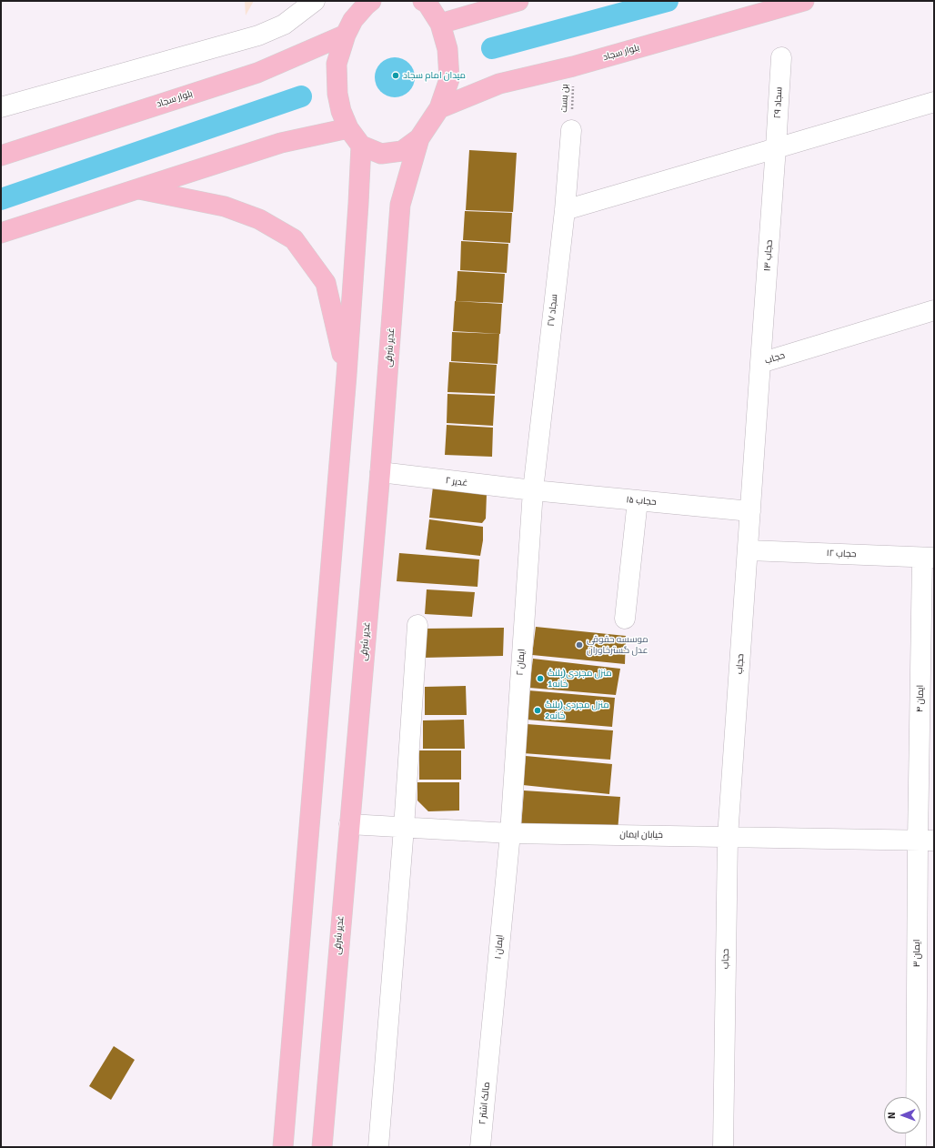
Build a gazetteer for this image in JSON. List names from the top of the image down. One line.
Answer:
{"streets":{"main road":["بلوار سجاد","غدیر شرقی"],"street":["سجاد ۲۹","حجاب ۱۳","سجاد ۲۷","حجاب","غدیر ۲","حجاب ۱۵","حجاب ۱۲","ایمان ۲","ایمان ۴","خیابان ایمان","ایمان ۱","ایمان ۳","مالک اشتر ۲"],"path":["بن بست"]},"crossings":[["بلوار سجاد","بن بست"],["بن بست","سجاد ۲۷"],["سجاد ۲۹","حجاب ۱۳"],["حجاب ۱۳","حجاب"],["سجاد ۲۷","غدیر ۲"],["سجاد ۲۷","حجاب ۱۵"],["سجاد ۲۷","ایمان ۲"],["غدیر شرقی","غدیر ۲"],["غدیر شرقی","خیابان ایمان"],["حجاب","حجاب ۱۵"],["حجاب","حجاب ۱۲"],["حجاب","خیابان ایمان"],["غدیر ۲","حجاب ۱۵"],["غدیر ۲","ایمان ۲"],["حجاب ۱۵","ایمان ۲"],["حجاب ۱۲","ایمان ۴"],["ایمان ۲","خیابان ایمان"],["ایمان ۲","ایمان ۱"],["ایمان ۴","خیابان ایمان"],["ایمان ۴","ایمان ۳"],["خیابان ایمان","ایمان ۱"],["خیابان ایمان","ایمان ۳"],["ایمان ۱","مالک اشتر ۲"]],"places":["میدان امام سجاد","موسسه حقوقی عدل گسترخاوران","منزل مجردی(پلنگ خانه1","منزل مجردی(پلنگ خانه2"],"north":"left"}
